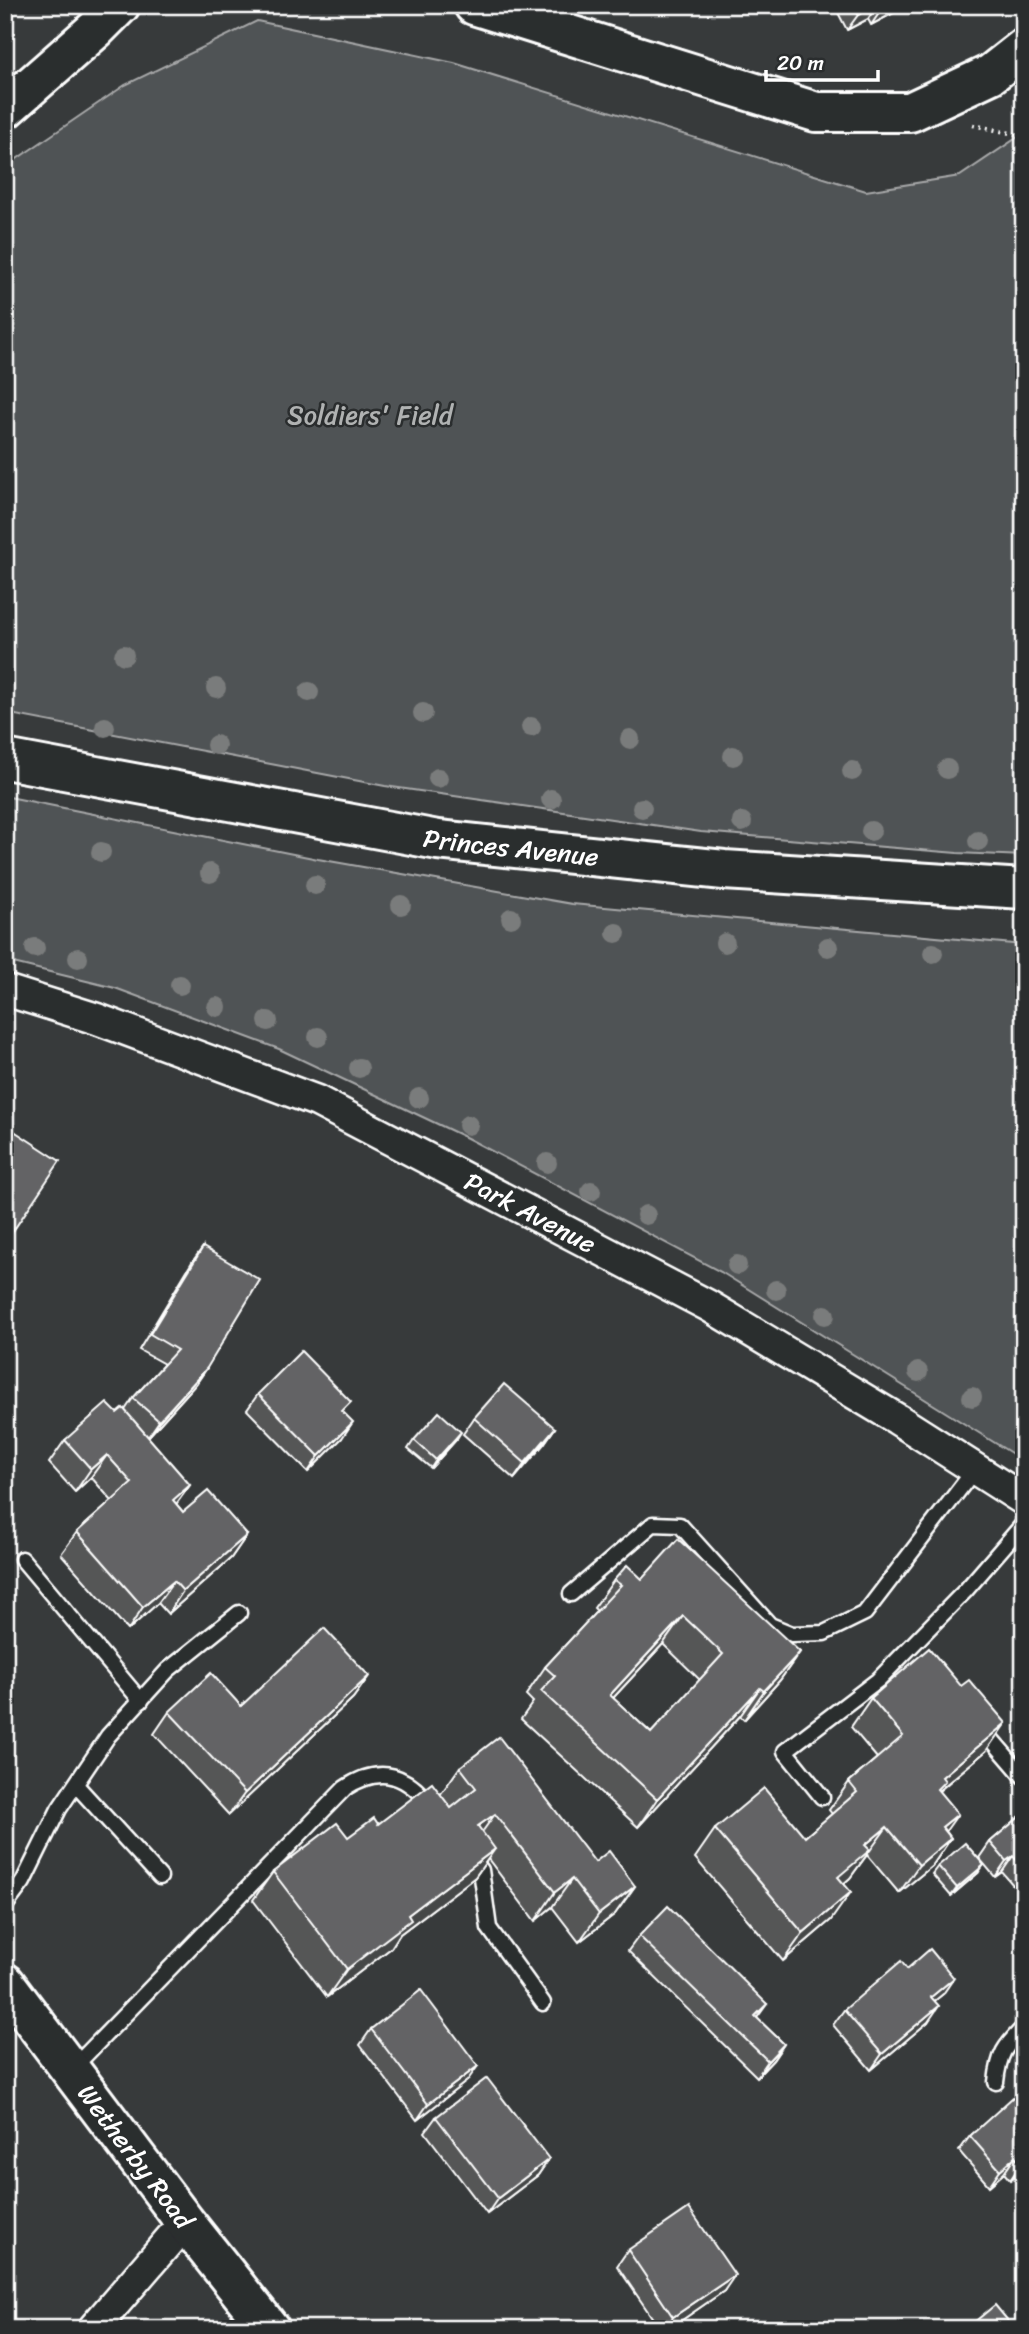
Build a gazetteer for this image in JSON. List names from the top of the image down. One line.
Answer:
{"streets":{"street":["Princes Avenue","Park Avenue","Wetherby Road"]},"parks":["Soldiers' Field"],"scale_bar":"20 m"}
